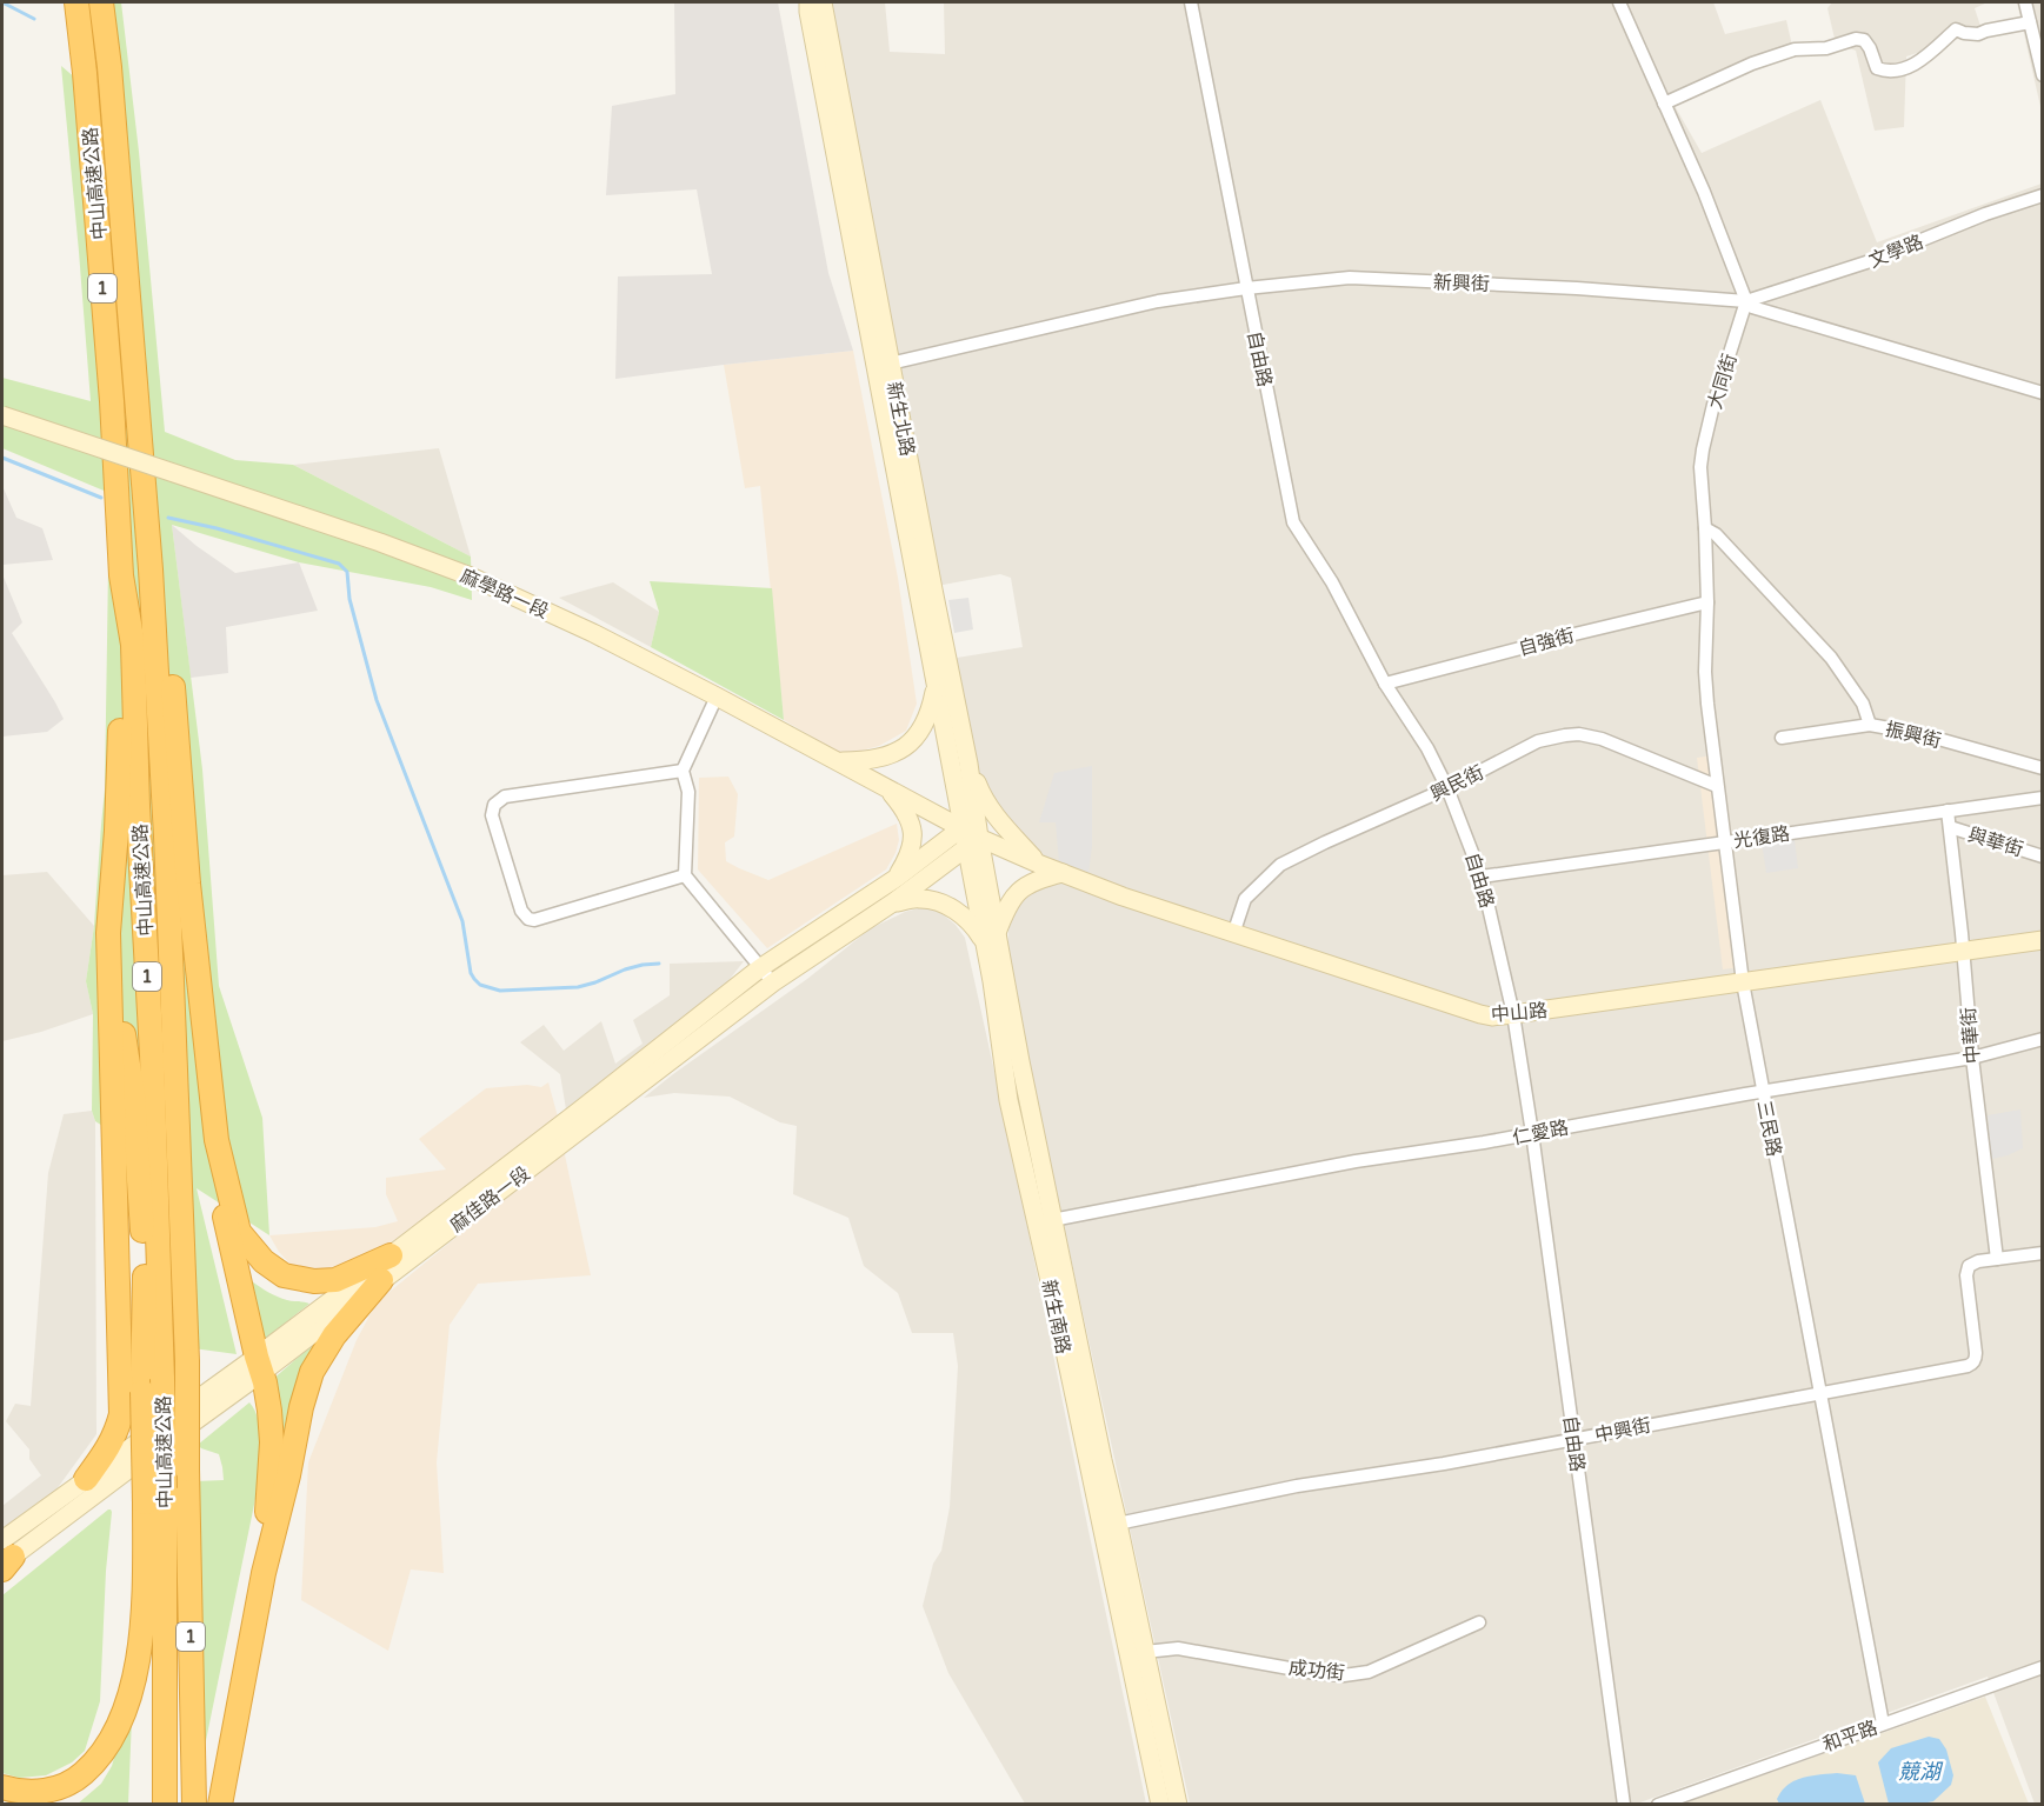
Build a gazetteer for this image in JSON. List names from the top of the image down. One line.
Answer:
{"streets":{"highway":["中山高速公路","1"],"main road":["新生北路","麻學路一段","中山路","麻佳路一段","新生南路"],"street":["文學路","新興街","自由路","大同街","自強街","振興街","興民街","光復路","與華街","中華街","三民路","仁愛路","中興街","成功街","和平路"]},"crossings":[["文學路","新興街"],["文學路","大同街"],["新興街","自由路"],["新興街","大同街"],["新興街","新生北路"],["自由路","自強街"],["自由路","興民街"],["自由路","光復路"],["自由路","中山路"],["自由路","仁愛路"],["自由路","中興街"],["大同街","三民路"],["新生北路","麻學路一段"],["新生北路","中山路"],["新生北路","麻佳路一段"],["新生北路","新生南路"],["麻學路一段","麻佳路一段"],["麻學路一段","新生南路"],["自強街","三民路"],["興民街","中山路"],["興民街","三民路"],["光復路","中華街"],["光復路","三民路"],["與華街","中華街"],["中山路","中華街"],["中山路","三民路"],["中山路","麻佳路一段"],["中山路","新生南路"],["中華街","仁愛路"],["中華街","中興街"],["三民路","仁愛路"],["三民路","中興街"],["三民路","和平路"],["仁愛路","新生南路"],["麻佳路一段","新生南路"],["新生南路","中興街"],["新生南路","成功街"]],"water":["競湖"]}
